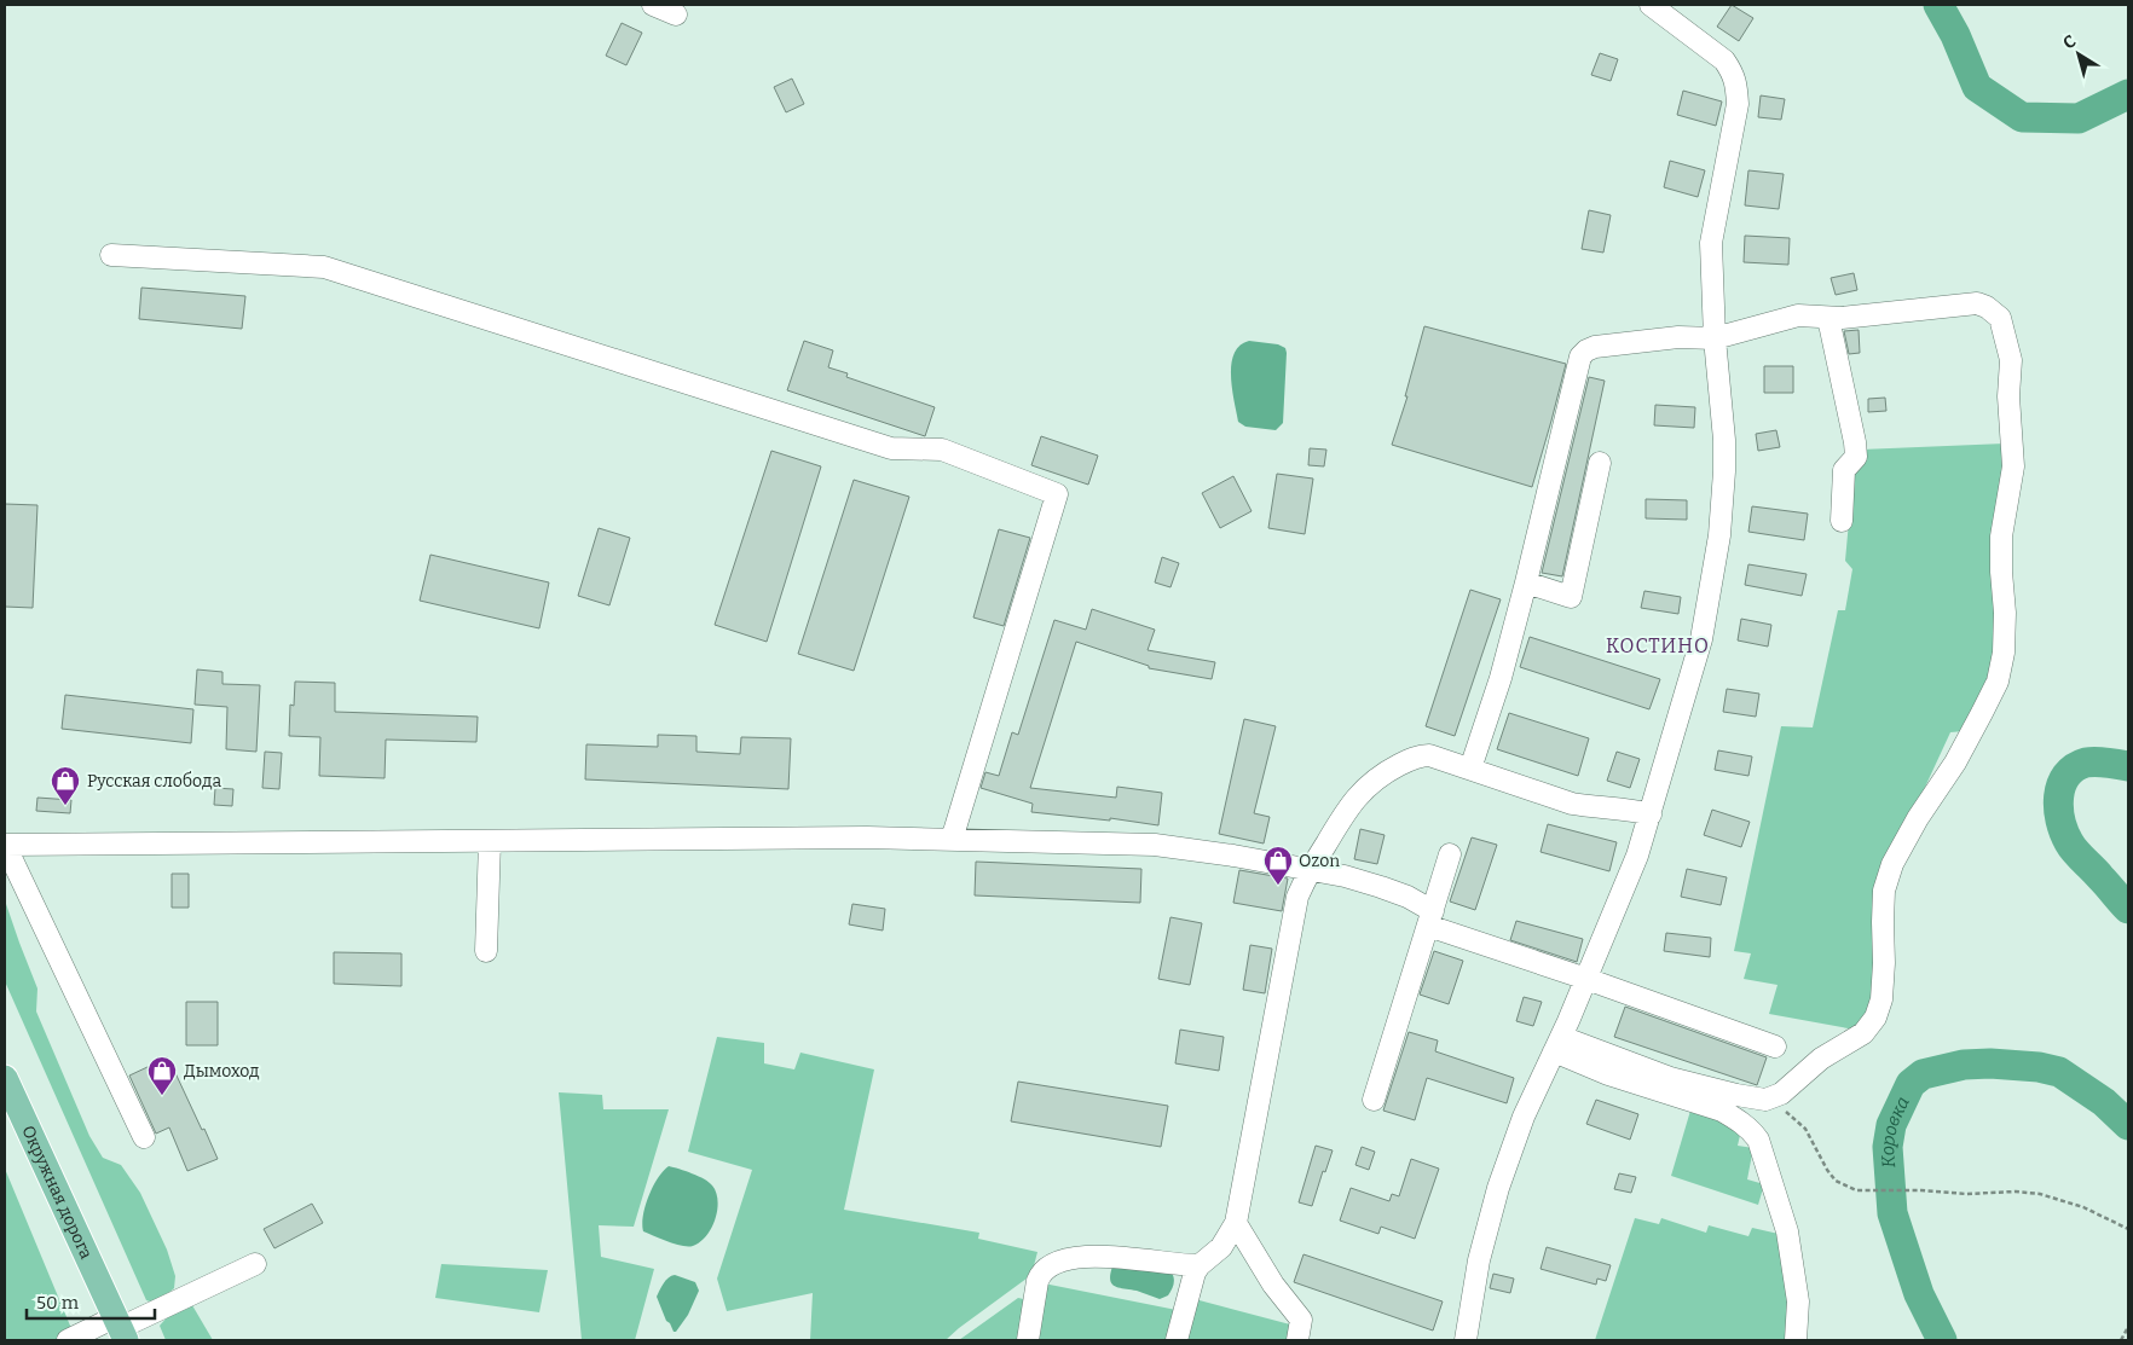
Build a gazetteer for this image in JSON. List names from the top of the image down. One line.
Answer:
{"streets":{"main road":["Окружная дорога"]},"districts":["КОСТИНО"],"water":["Коровка"],"places":{"shop":["Русская слобода","Ozon","Дымоход"]},"scale_bar":"50 m","north":"top left"}
